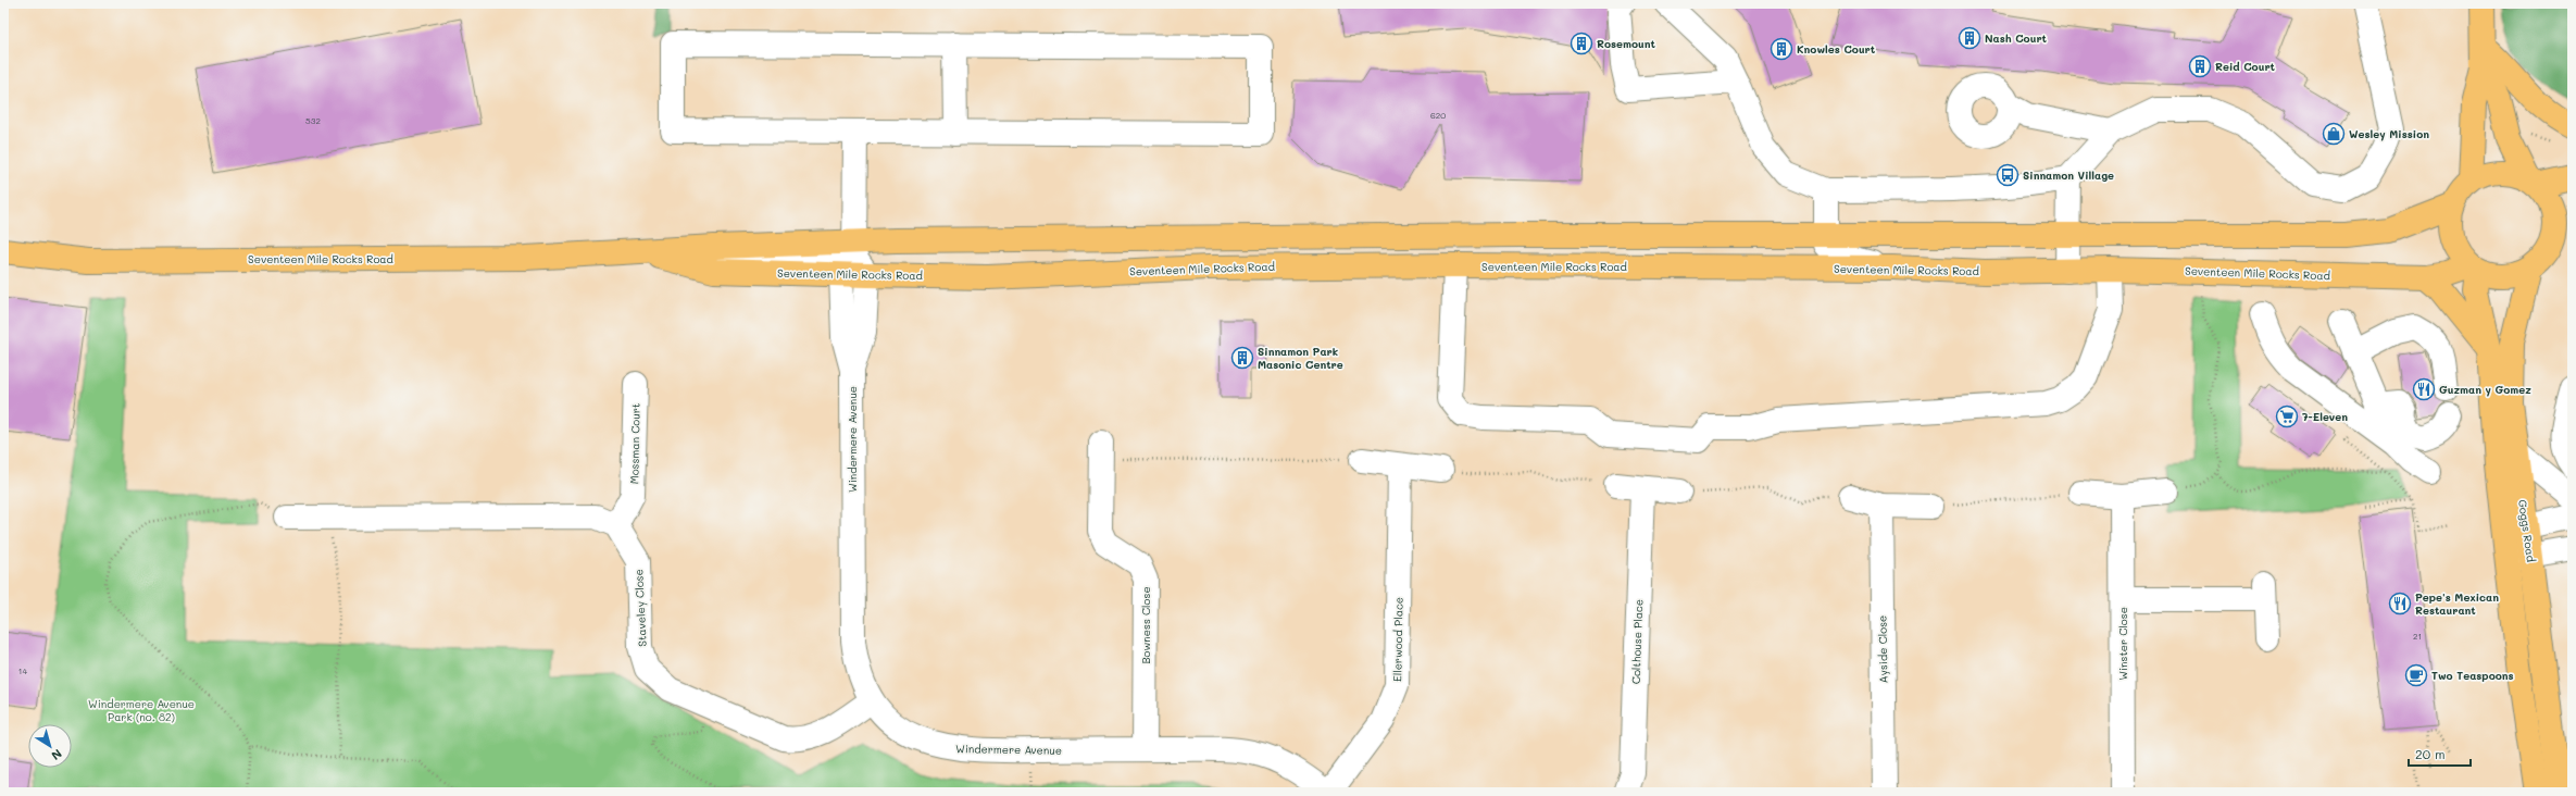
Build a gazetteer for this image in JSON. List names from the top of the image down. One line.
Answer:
{"streets":{"main road":["Seventeen Mile Rocks Road","Goggs Road"],"street":["Windermere Avenue","Mossman Court","Staveley Close","Bowness Close","Ellerwood Place","Colthouse Place","Winster Close","Ayside Close"]},"crossings":[["Seventeen Mile Rocks Road","Windermere Avenue"],["Seventeen Mile Rocks Road","Goggs Road"],["Windermere Avenue","Staveley Close"],["Windermere Avenue","Bowness Close"],["Windermere Avenue","Ellerwood Place"],["Mossman Court","Staveley Close"]],"parks":["Windermere Avenue Park (no. 82)"],"places":{"building":["Nash Court","Rosemount","Knowles Court","Reid Court","Sinnamon Park Masonic Centre"],"shop":["Wesley Mission"],"bus stop":["Sinnamon Village"],"restaurant":["Guzman y Gomez","Pepe's Mexican Restaurant"],"supermarket":["7-Eleven"],"cafe":["Two Teaspoons"]},"house_numbers":["620","532","21","14"],"scale_bar":"20 m","north":"bottom right"}
